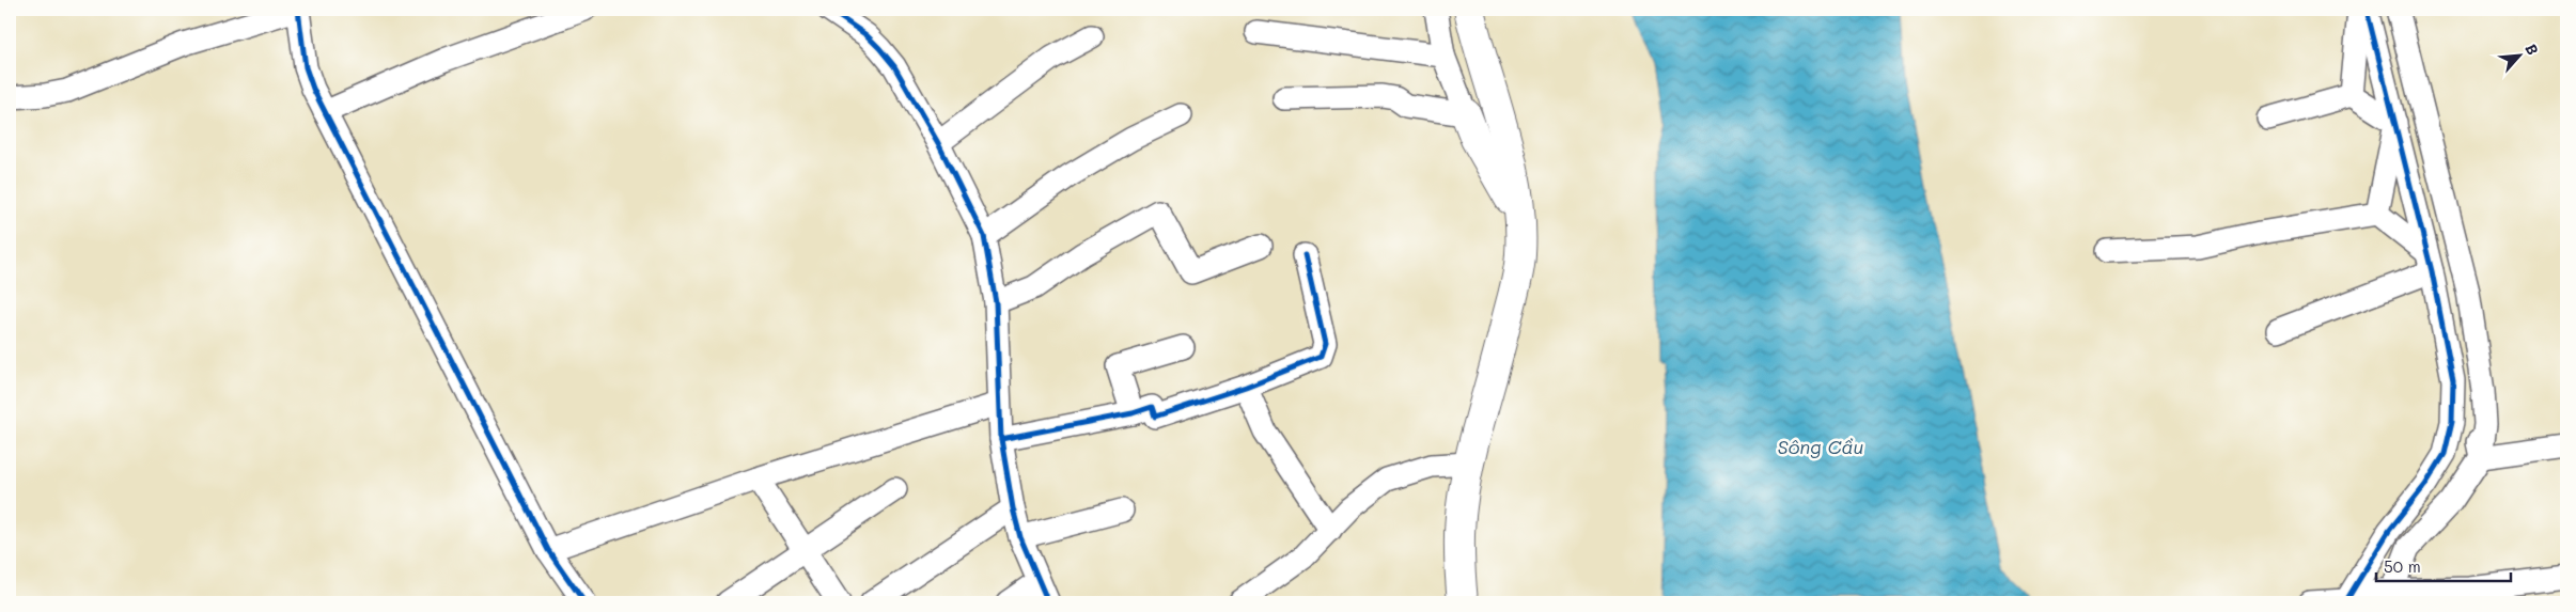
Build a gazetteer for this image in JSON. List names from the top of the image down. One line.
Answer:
{"water":["Sông Cầu"],"scale_bar":"50 m","north":"top right"}
